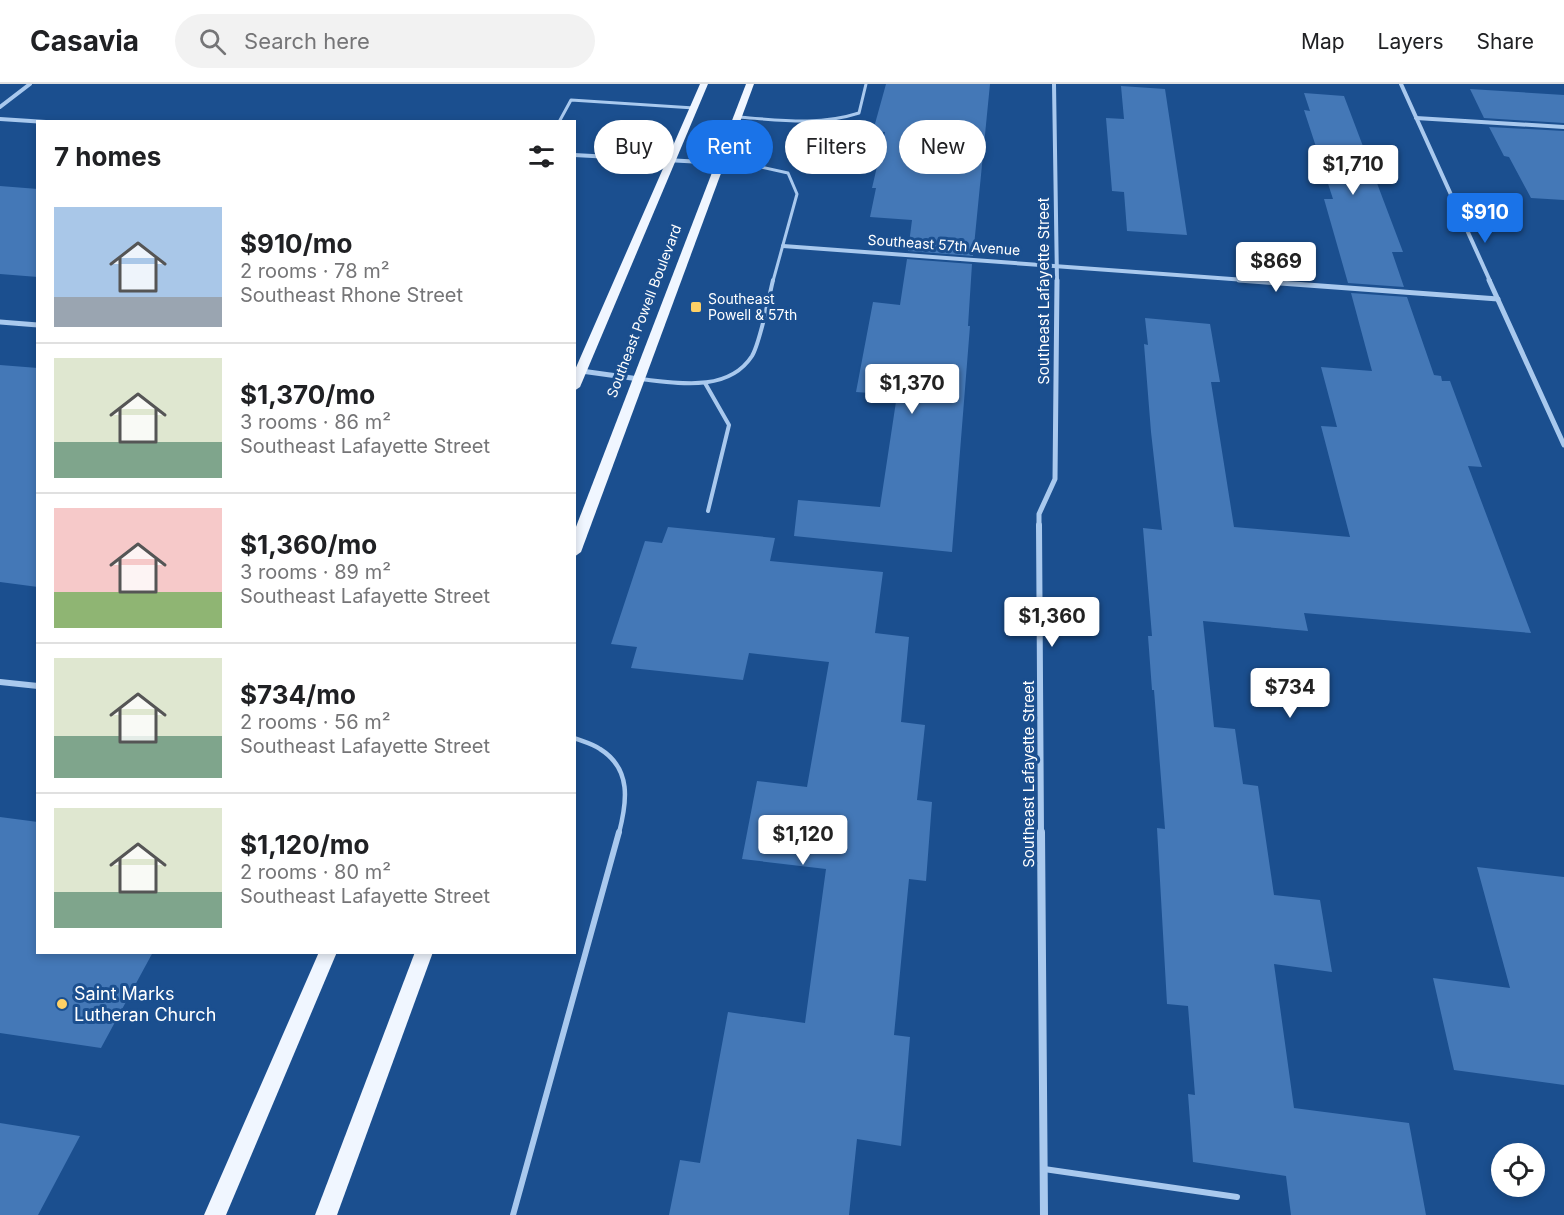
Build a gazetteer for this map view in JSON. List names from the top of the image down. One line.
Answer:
{"streets":{"main road":["Southeast Powell Boulevard"],"street":["Southeast 57th Avenue","Southeast Lafayette Street"]},"crossings":[["Southeast 57th Avenue","Southeast Lafayette Street"]],"places":{"transit":["Southeast Powell & 57th"],"other":["Saint Marks Lutheran Church"]},"page":{"header":"Casavia","search":"Search here","nav":["Map","Layers","Share"],"chip":["Buy","Rent","Filters","New"],"heading":"7 homes","price":["$1,710","$910","$869","$1,370","$1,360","$734","$1,120"],"list":[{"name":"$910/mo","note":"2 rooms · 78 m² · Southeast Rhone Street"},{"name":"$1,370/mo","note":"3 rooms · 86 m² · Southeast Lafayette Street"},{"name":"$1,360/mo","note":"3 rooms · 89 m² · Southeast Lafayette Street"},{"name":"$734/mo","note":"2 rooms · 56 m² · Southeast Lafayette Street"},{"name":"$1,120/mo","note":"2 rooms · 80 m² · Southeast Lafayette Street"}]}}
